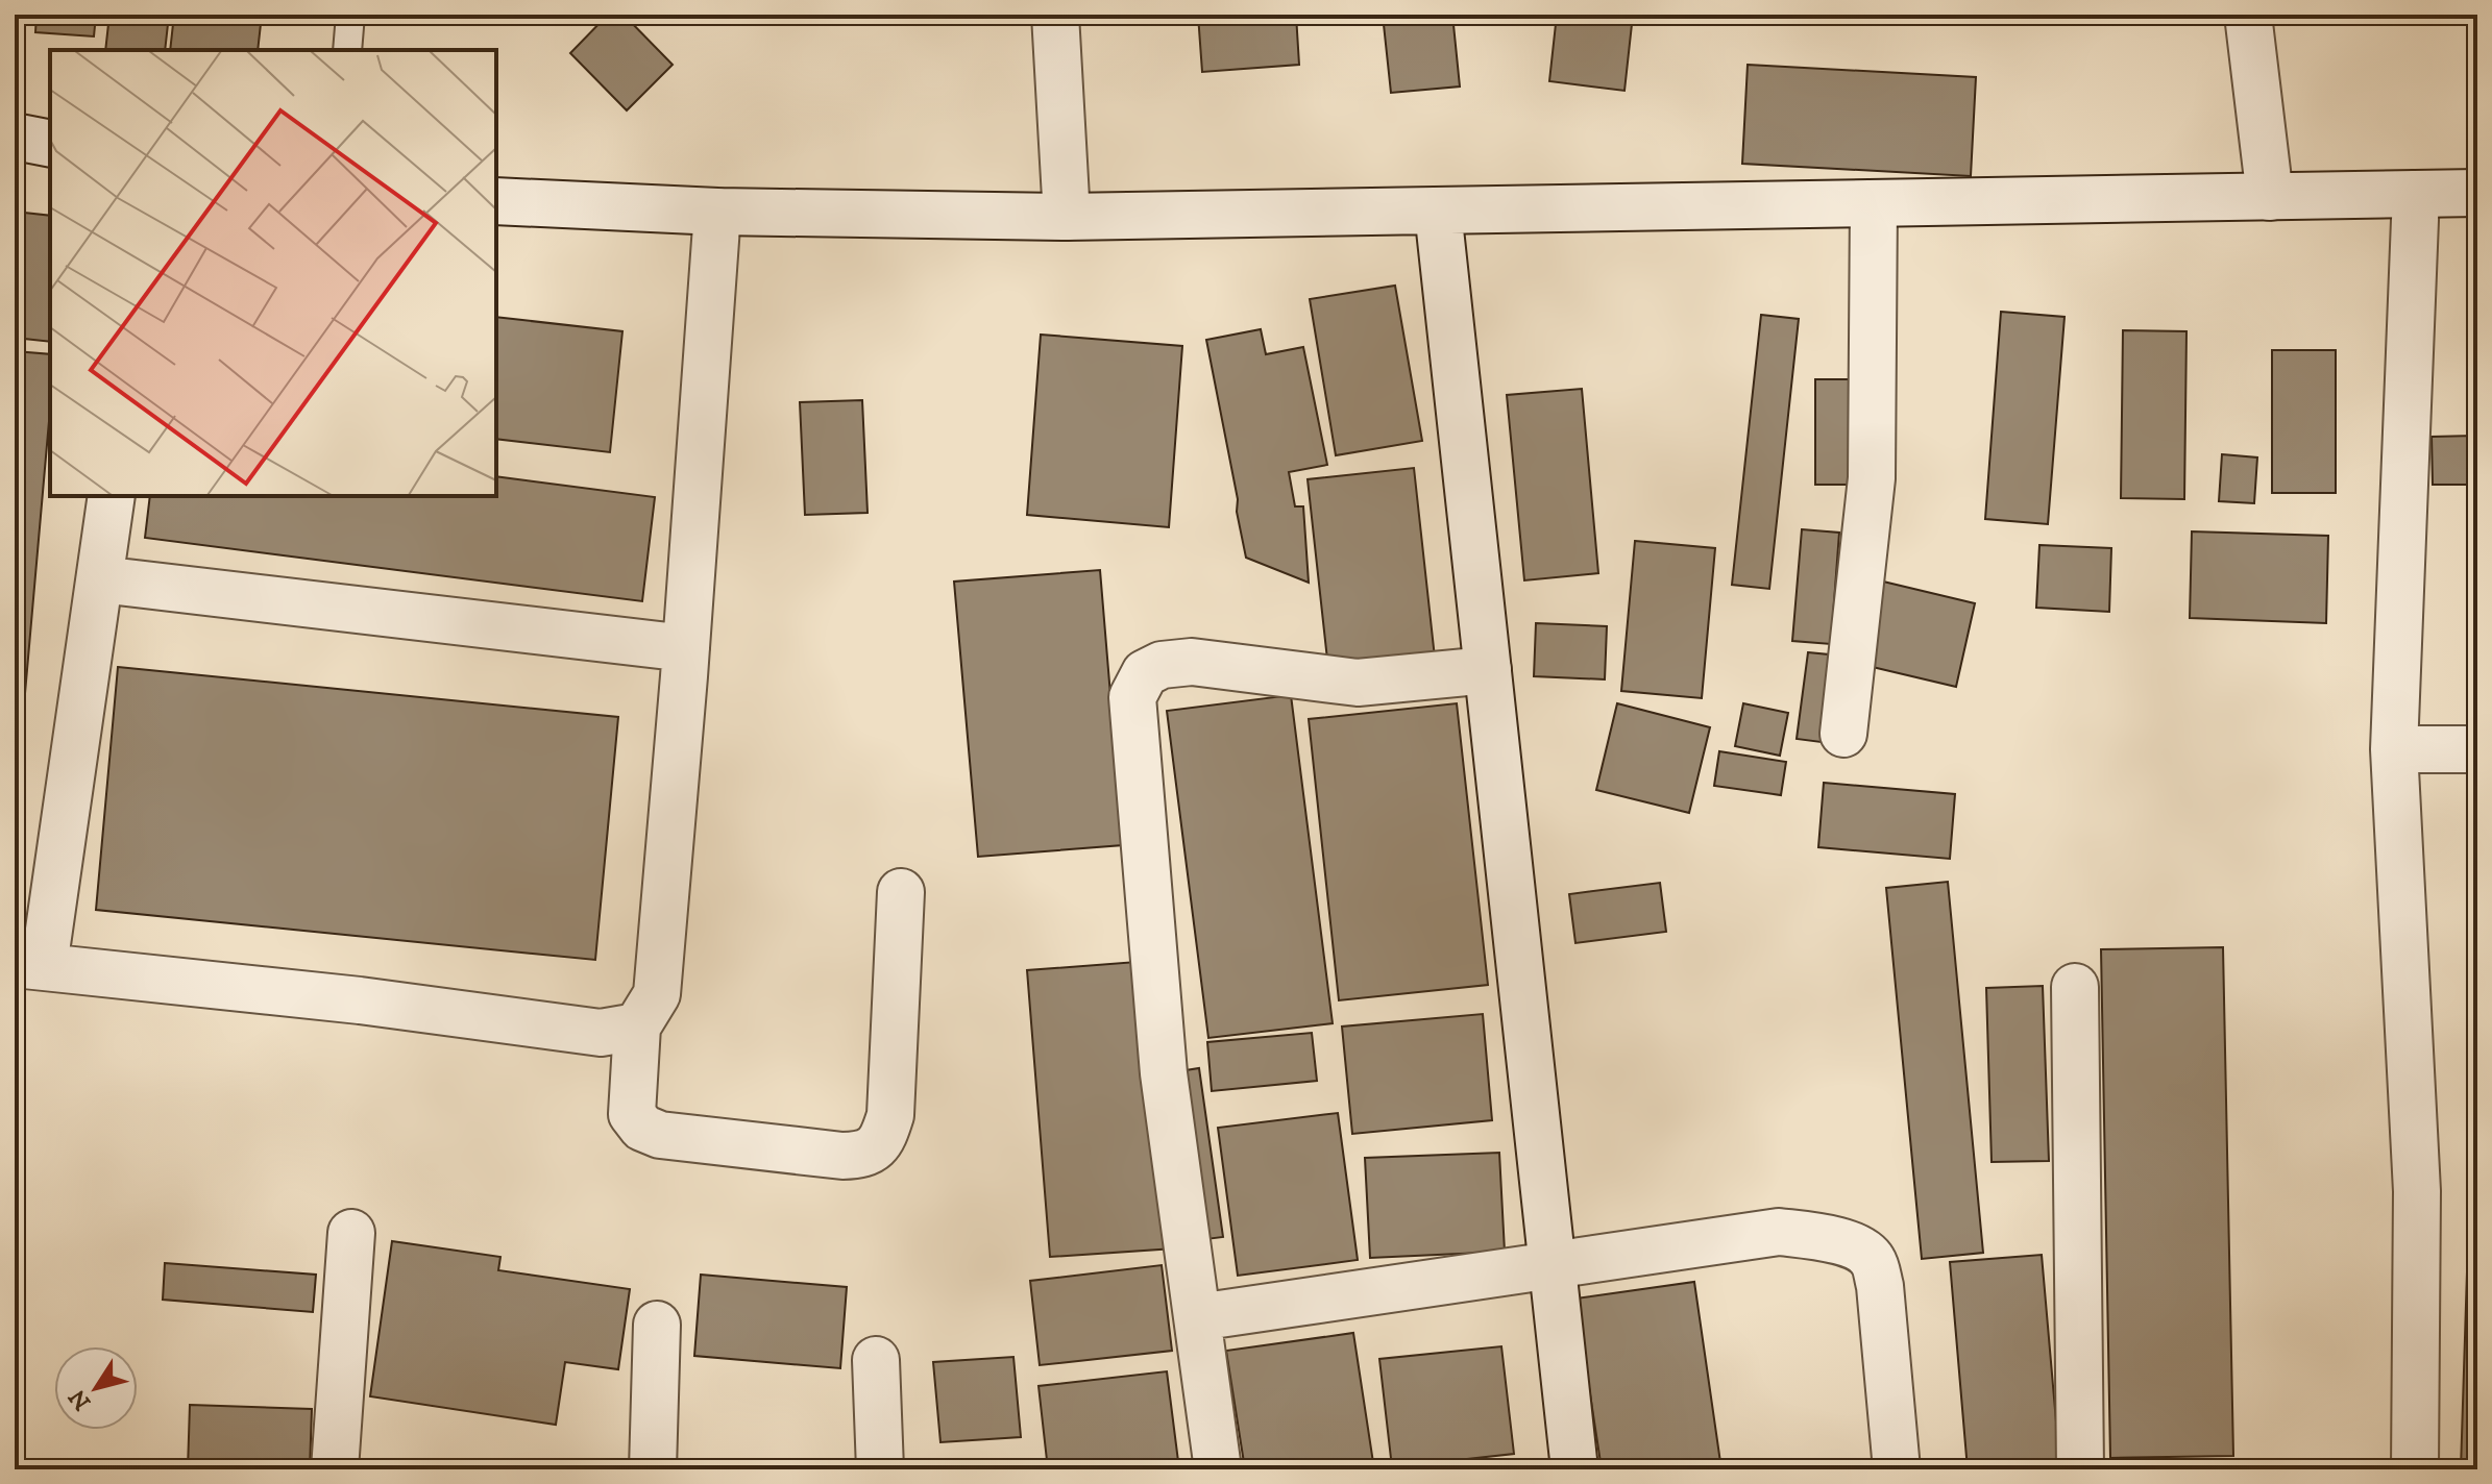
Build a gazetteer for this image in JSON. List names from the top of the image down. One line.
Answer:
{"north":"bottom left"}
